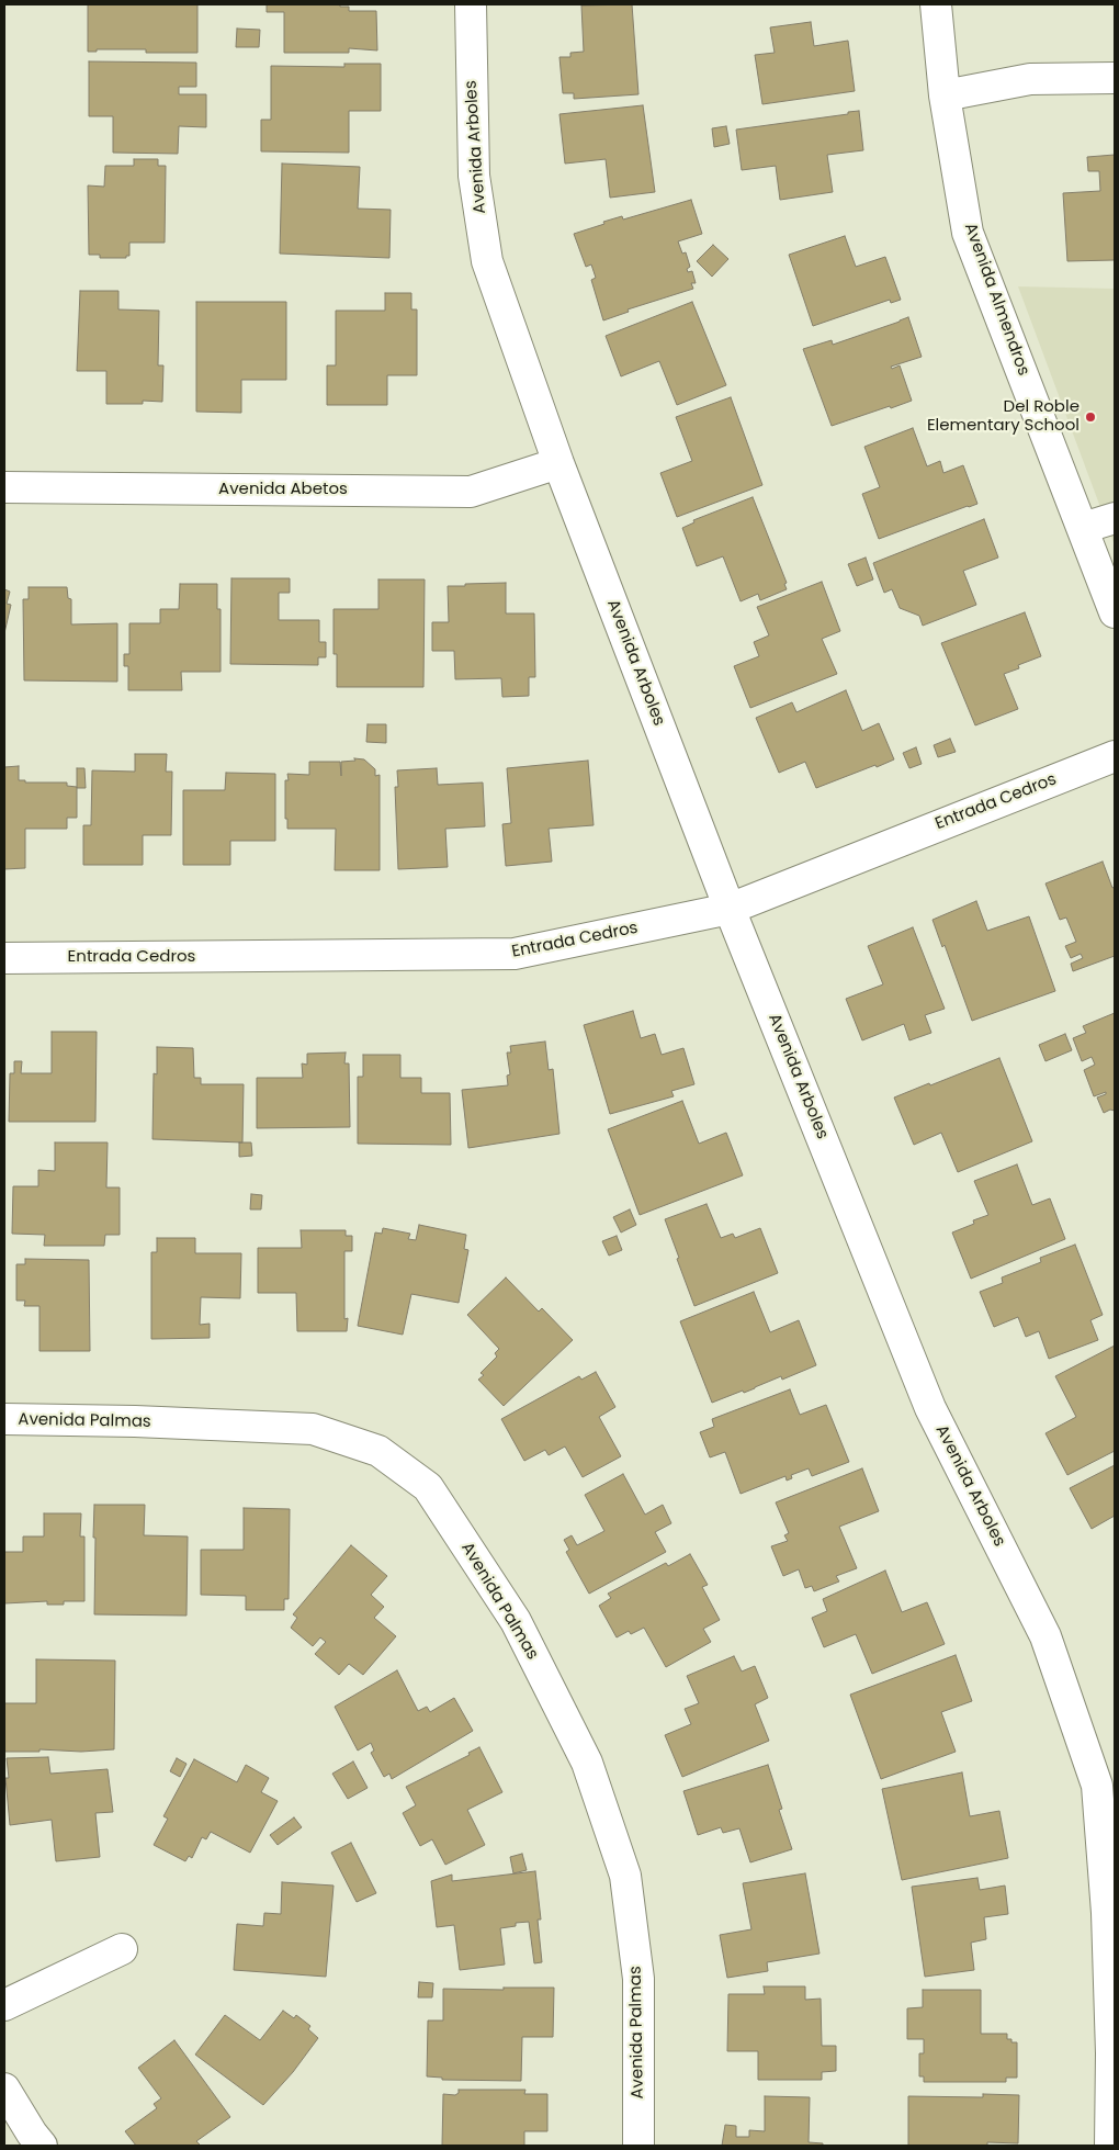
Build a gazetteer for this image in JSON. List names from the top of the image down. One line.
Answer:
{"streets":{"street":["Avenida Arboles","Avenida Almendros","Avenida Abetos","Entrada Cedros","Avenida Palmas"]},"crossings":[["Avenida Arboles","Avenida Abetos"],["Avenida Arboles","Entrada Cedros"]],"places":["Del Roble Elementary School"]}
